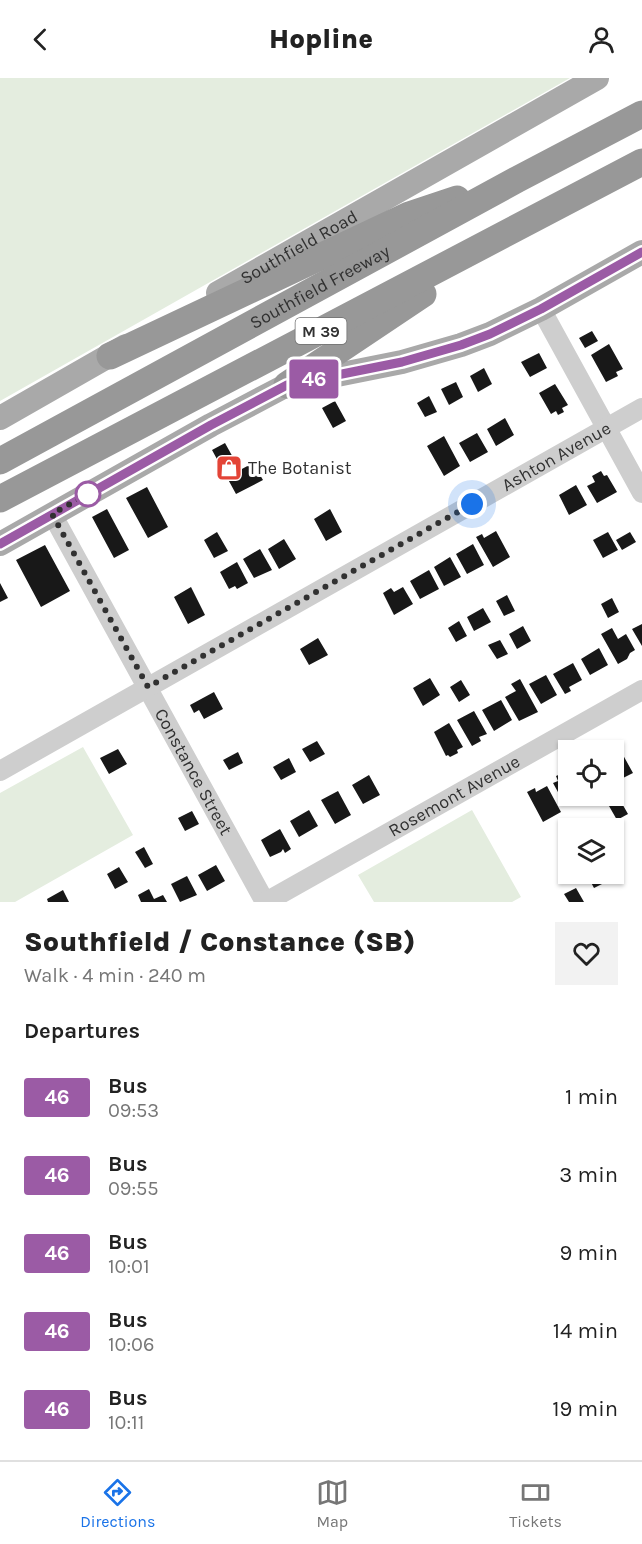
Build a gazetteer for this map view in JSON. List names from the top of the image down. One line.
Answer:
{"streets":{"highway":["Southfield Freeway","M 39"],"main road":["Southfield Road"],"street":["Ashton Avenue","Constance Street","Rosemont Avenue"]},"crossings":[["Ashton Avenue","Constance Street"],["Constance Street","Rosemont Avenue"]],"places":{"shop":["The Botanist"]},"lines":["bus line 46"],"page":{"header":"Hopline","on_map":"46","heading":[["Southfield / Constance (SB)","Walk · 4 min · 240 m"],"Departures"],"list":[{"mark":"46","name":"Bus","note":"09:53","value":"1 min"},{"mark":"46","name":"Bus","note":"09:55","value":"3 min"},{"mark":"46","name":"Bus","note":"10:01","value":"9 min"},{"mark":"46","name":"Bus","note":"10:06","value":"14 min"},{"mark":"46","name":"Bus","note":"10:11","value":"19 min"}],"tabs":["Directions","Map","Tickets"]}}
